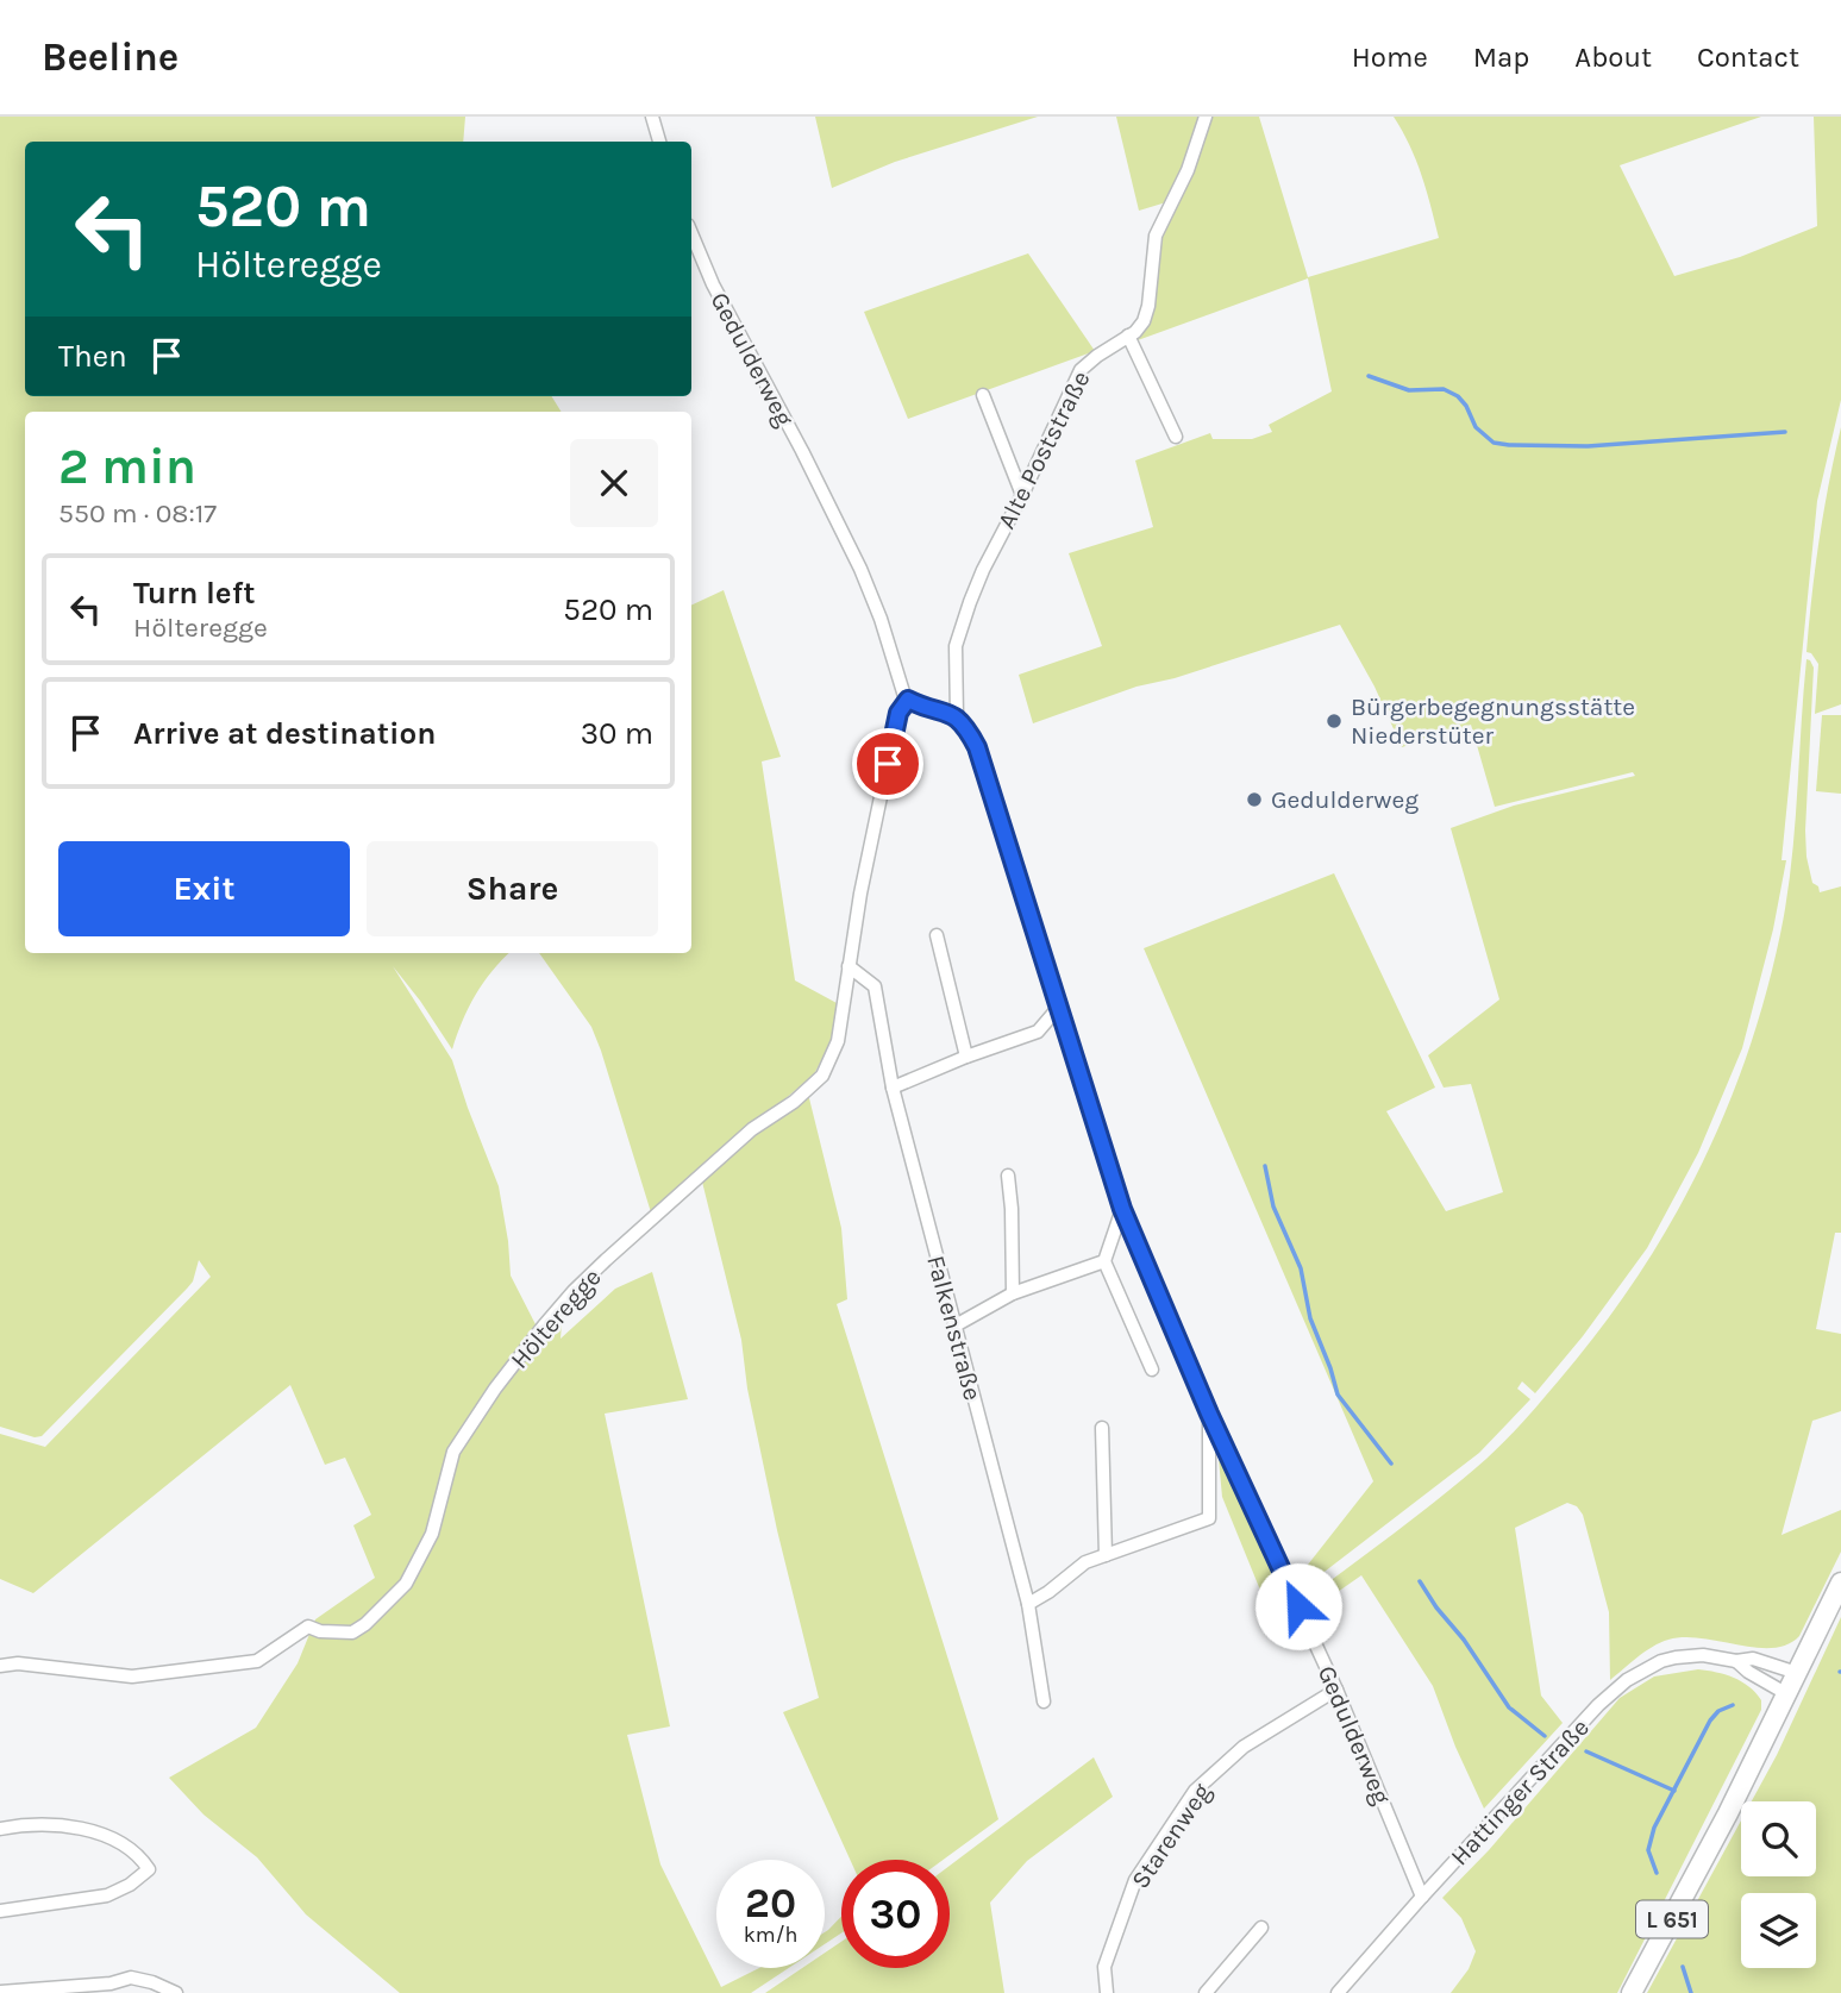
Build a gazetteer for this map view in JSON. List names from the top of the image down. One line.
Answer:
{"streets":{"main road":["L 651"],"street":["Gedulderweg","Alte Poststraße","Hölteregge","Falkenstraße","Hattinger Straße","Starenweg"]},"crossings":[["Gedulderweg","Alte Poststraße"],["Gedulderweg","Hölteregge"],["Gedulderweg","Hattinger Straße"],["Gedulderweg","Starenweg"],["Hölteregge","Falkenstraße"],["Hattinger Straße","L 651"]],"places":["Bürgerbegegnungsstätte Niederstüter","Gedulderweg"],"page":{"header":"Beeline","nav":["Home","Map","About","Contact"],"turn":["520 m","Hölteregge"],"then":"Then","heading":["2 min","550 m · 08:17"],"list":[{"name":"Turn left","note":"Hölteregge","value":"520 m"},{"name":"Arrive at destination","value":"30 m"}],"buttons":["Exit","Share"],"speed":"20 km/h","limit":"30"}}
